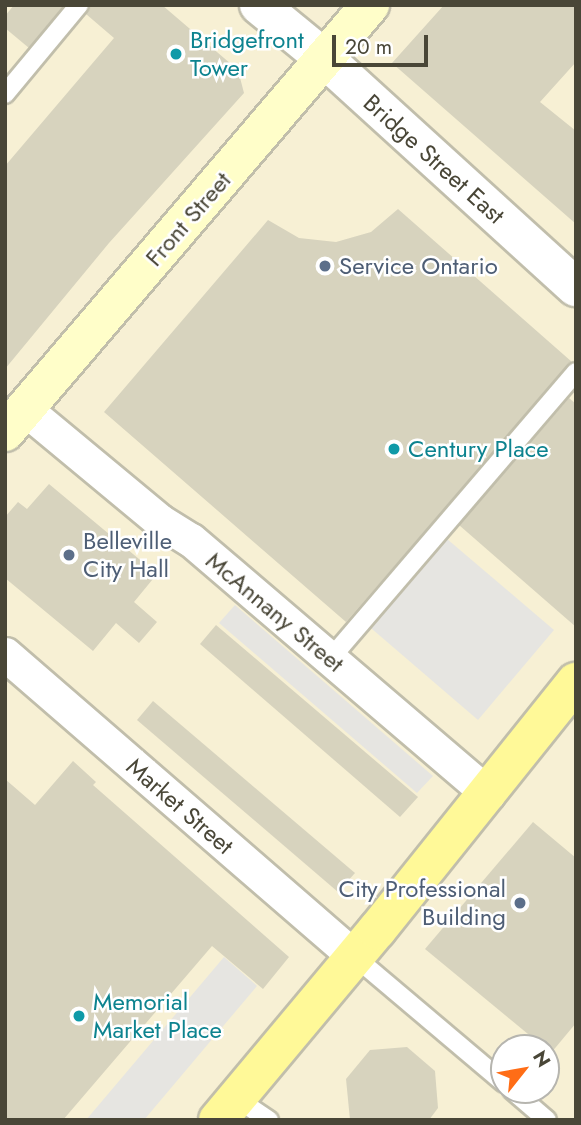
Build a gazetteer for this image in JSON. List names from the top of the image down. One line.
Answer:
{"streets":{"main road":["Front Street"],"street":["Bridge Street East","McAnnany Street","Market Street"]},"crossings":[["Bridge Street East","Front Street"],["Front Street","McAnnany Street"]],"places":["Bridgefront Tower","Service Ontario","Century Place","Belleville City Hall","City Professional Building","Memorial Market Place"],"scale_bar":"20 m","north":"top right"}
